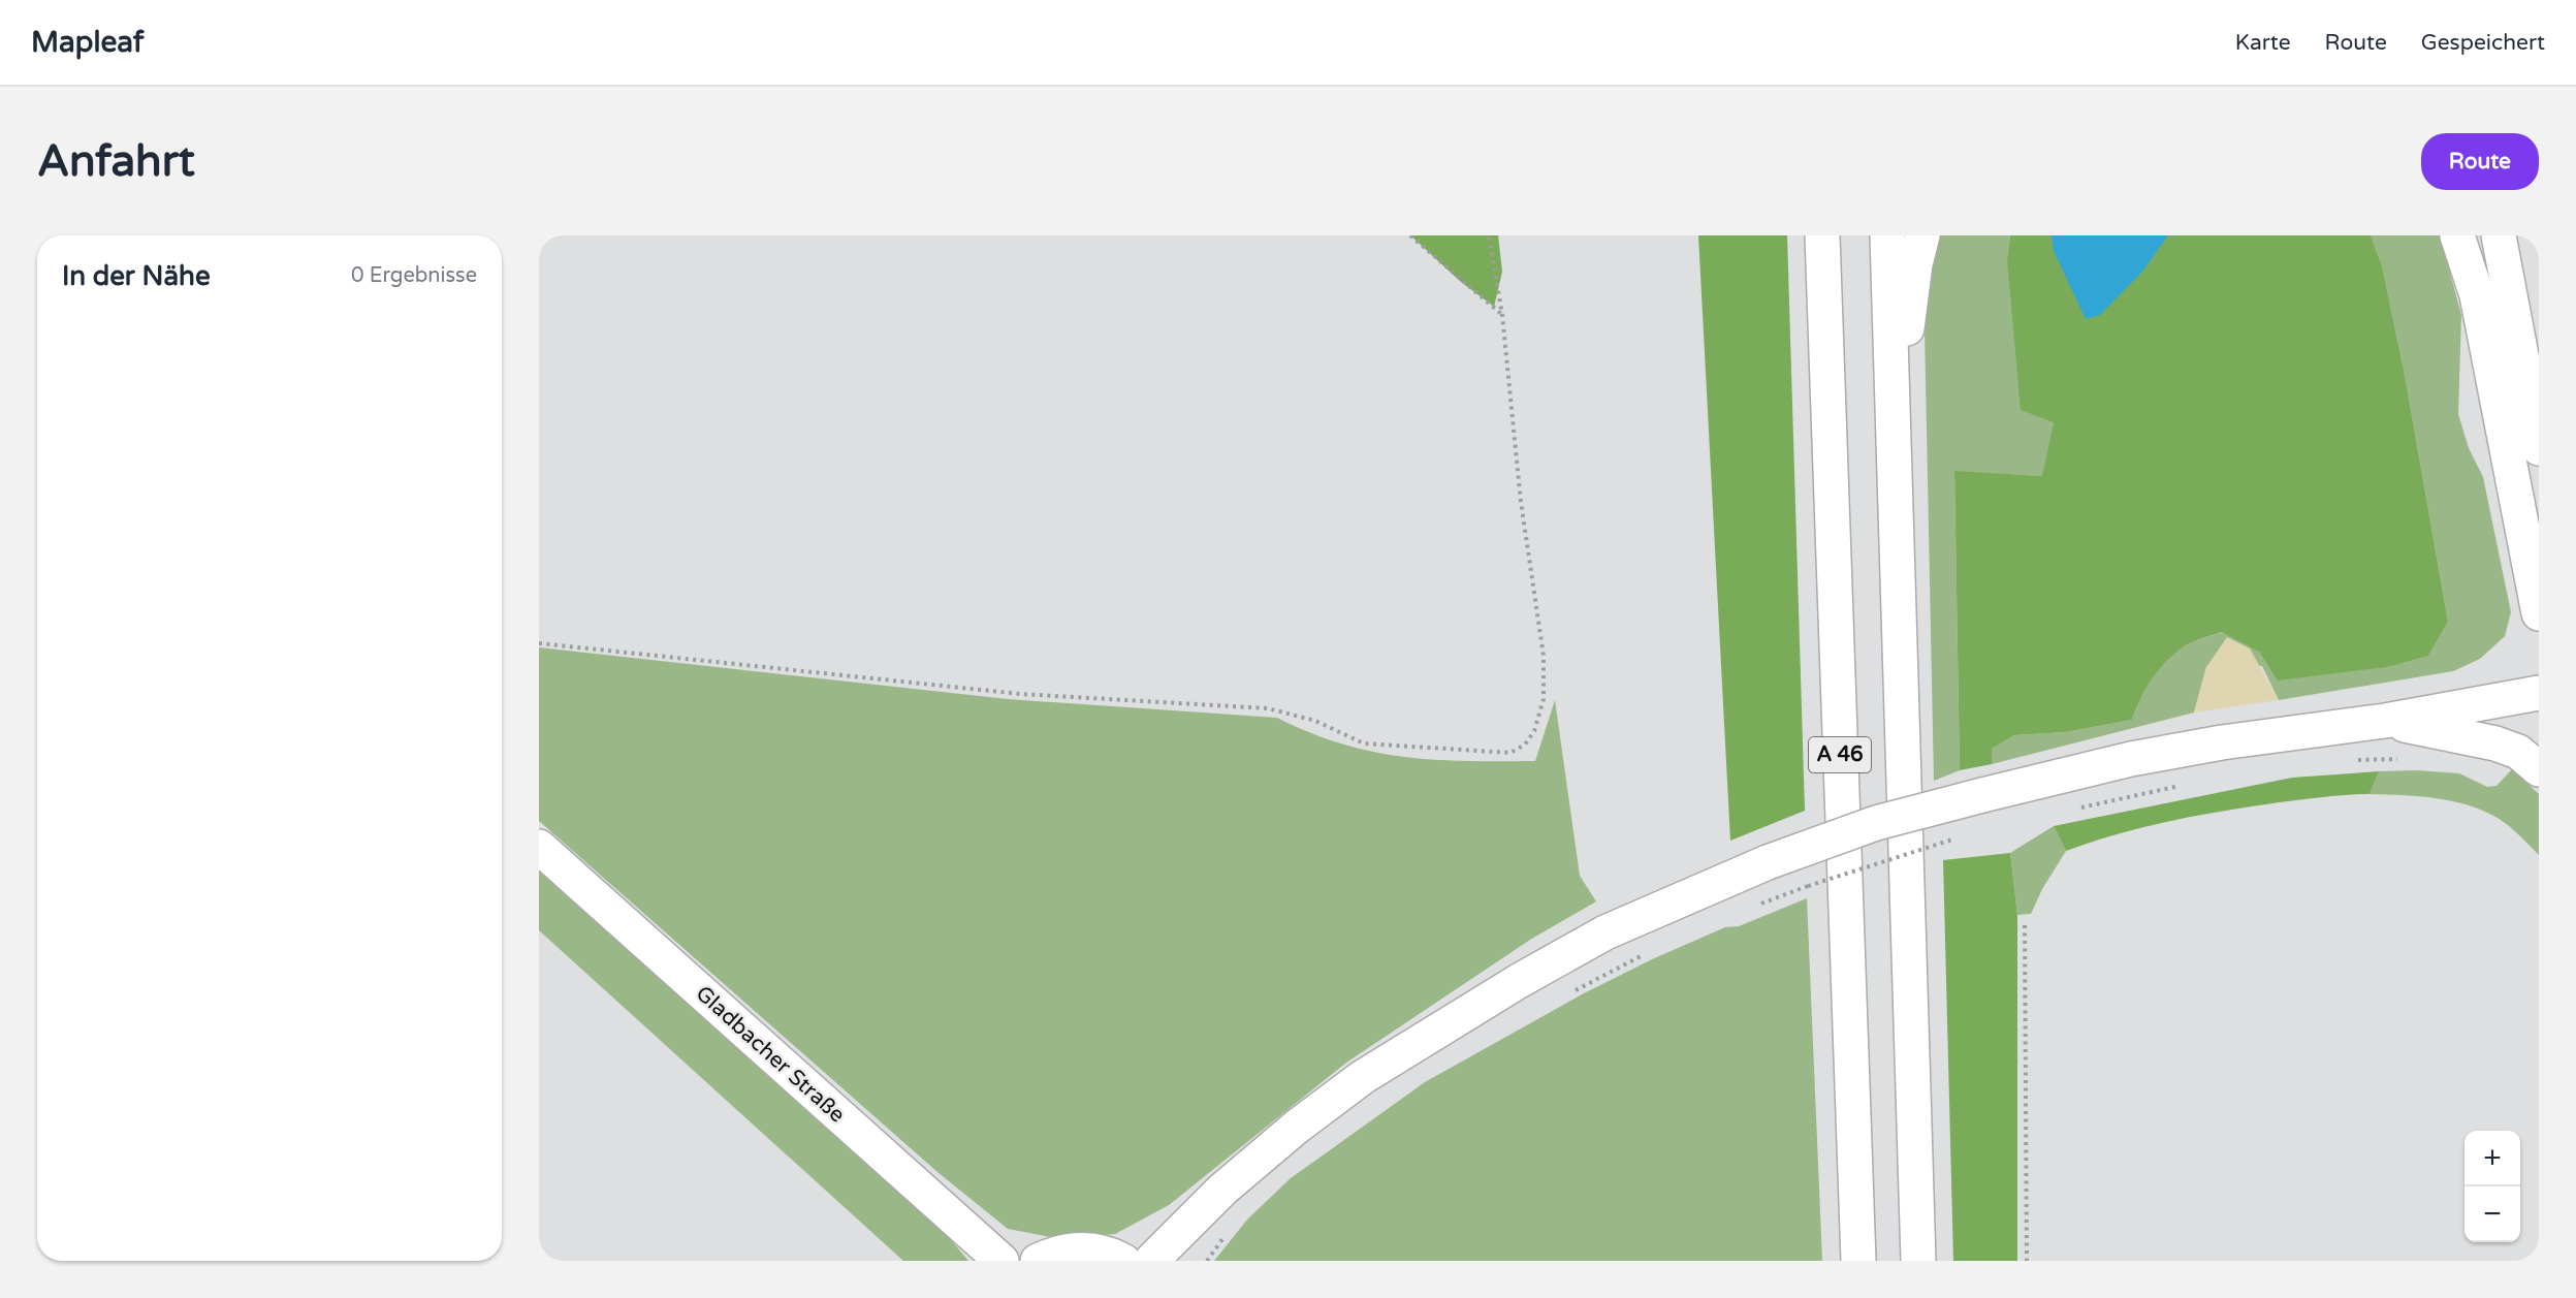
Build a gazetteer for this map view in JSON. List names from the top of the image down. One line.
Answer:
{"streets":{"main road":["A 46","Gladbacher Straße"]},"page":{"header":"Mapleaf","nav":["Karte","Route","Gespeichert"],"buttons":"Route","title":"Anfahrt","heading":["In der Nähe","0 Ergebnisse"],"map_buttons":["+","−"]}}
